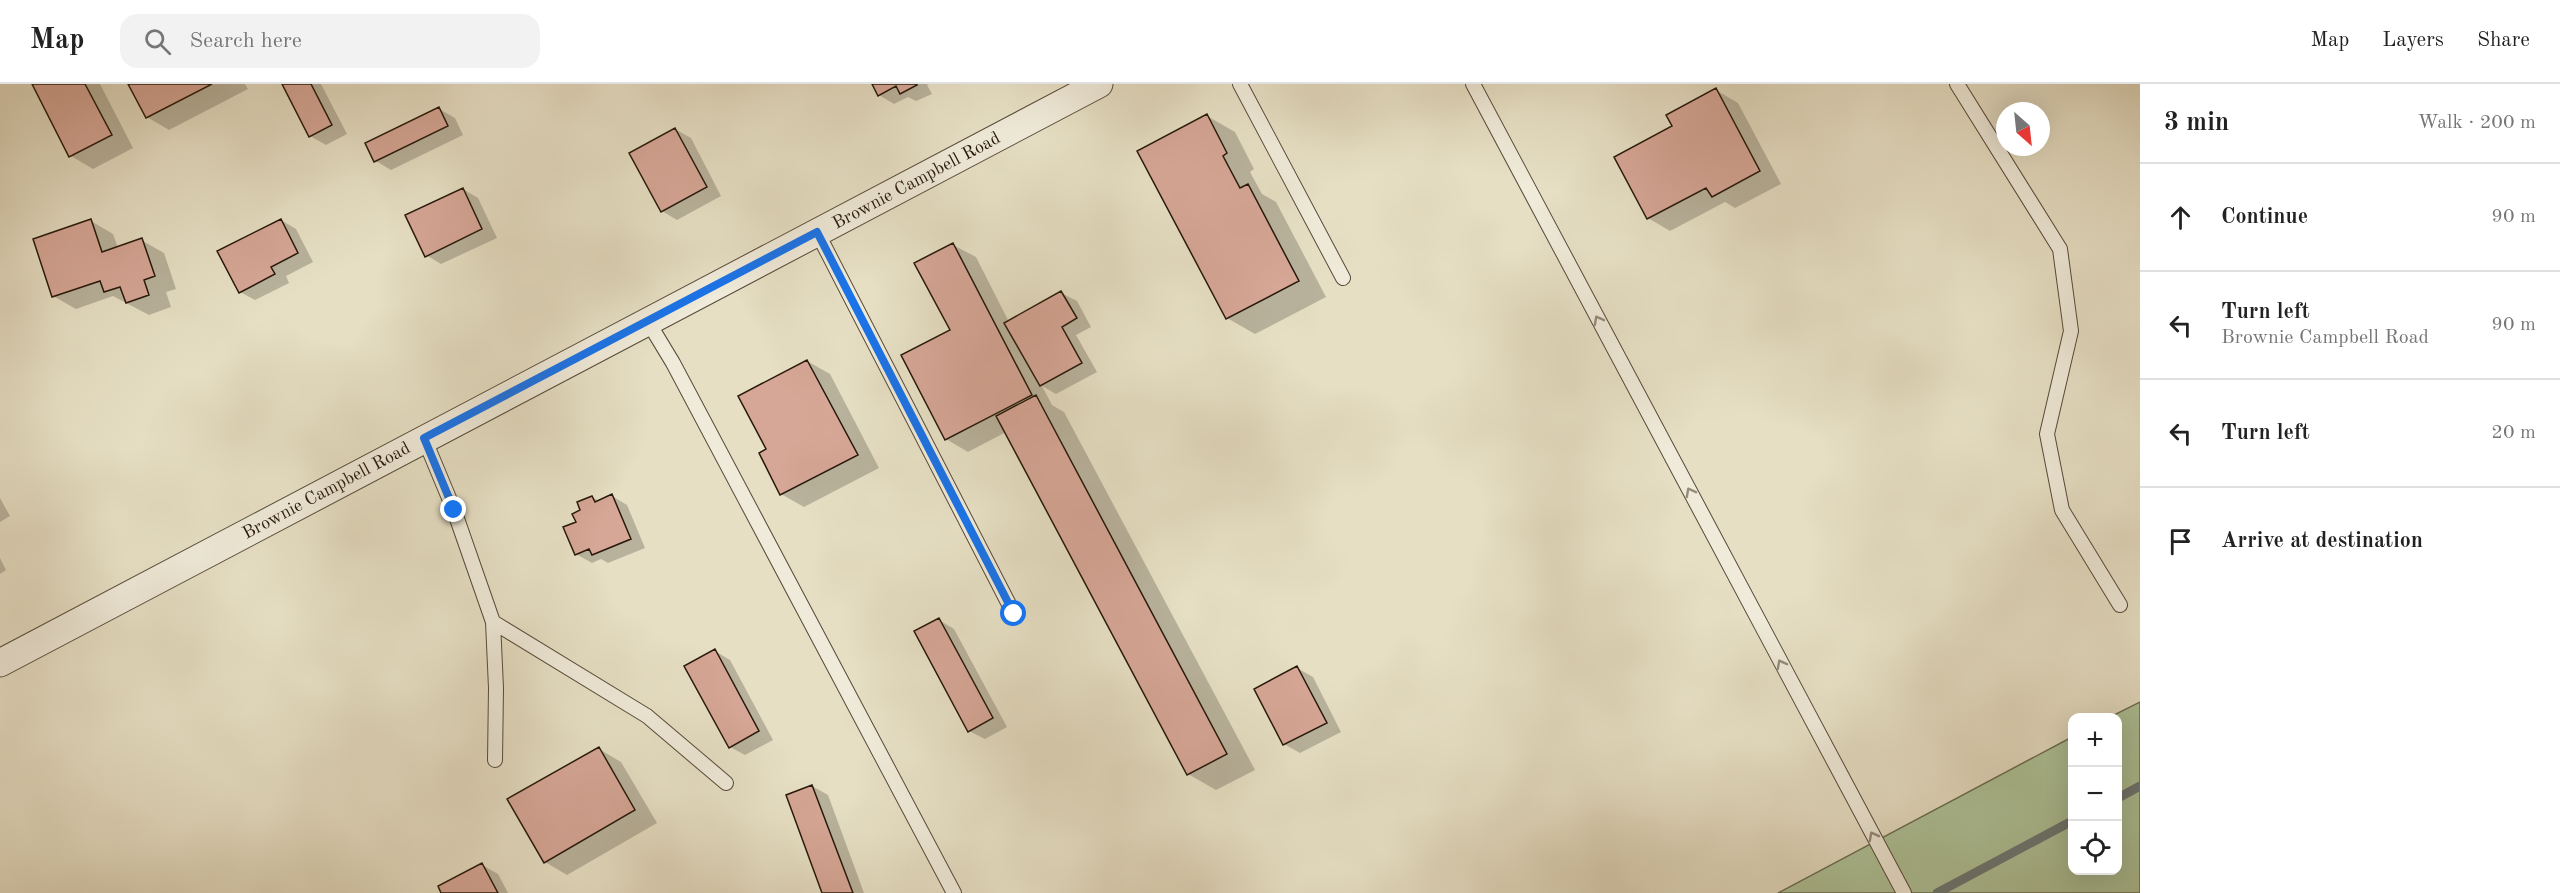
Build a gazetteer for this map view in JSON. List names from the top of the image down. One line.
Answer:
{"streets":{"street":["Brownie Campbell Road"]},"north":"bottom right","page":{"header":"Map","search":"Search here","nav":["Map","Layers","Share"],"heading":["3 min","Walk · 200 m"],"list":[["Continue","90 m"],["Turn left","Brownie Campbell Road","90 m"],["Turn left","20 m"],"Arrive at destination"],"map_buttons":["+","−"]}}
